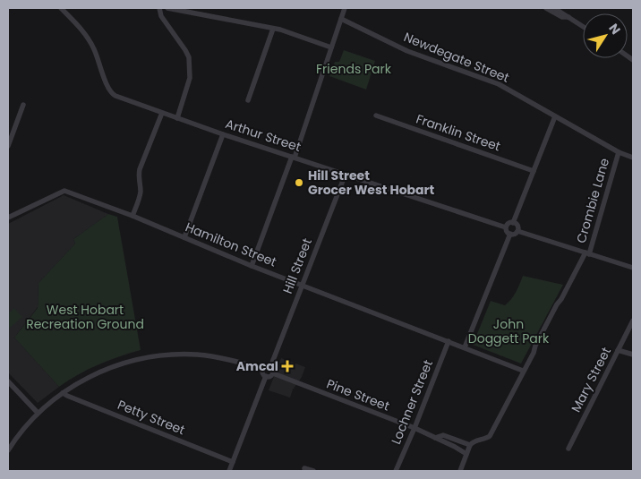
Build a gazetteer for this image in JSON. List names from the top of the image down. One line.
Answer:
{"streets":{"street":["Newdegate Street","Franklin Street","Arthur Street","Crombie Lane","Hamilton Street","Hill Street","Mary Street","Pine Street","Lochner Street","Petty Street"]},"crossings":[["Newdegate Street","Crombie Lane"],["Arthur Street","Hill Street"],["Crombie Lane","Hamilton Street"],["Crombie Lane","Pine Street"],["Hamilton Street","Hill Street"],["Hamilton Street","Lochner Street"],["Hill Street","Pine Street"],["Pine Street","Lochner Street"]],"parks":["Friends Park","West Hobart Recreation Ground","John Doggett Park"],"places":{"other":["Hill Street Grocer West Hobart"],"health":["Amcal"]},"north":"top right"}
